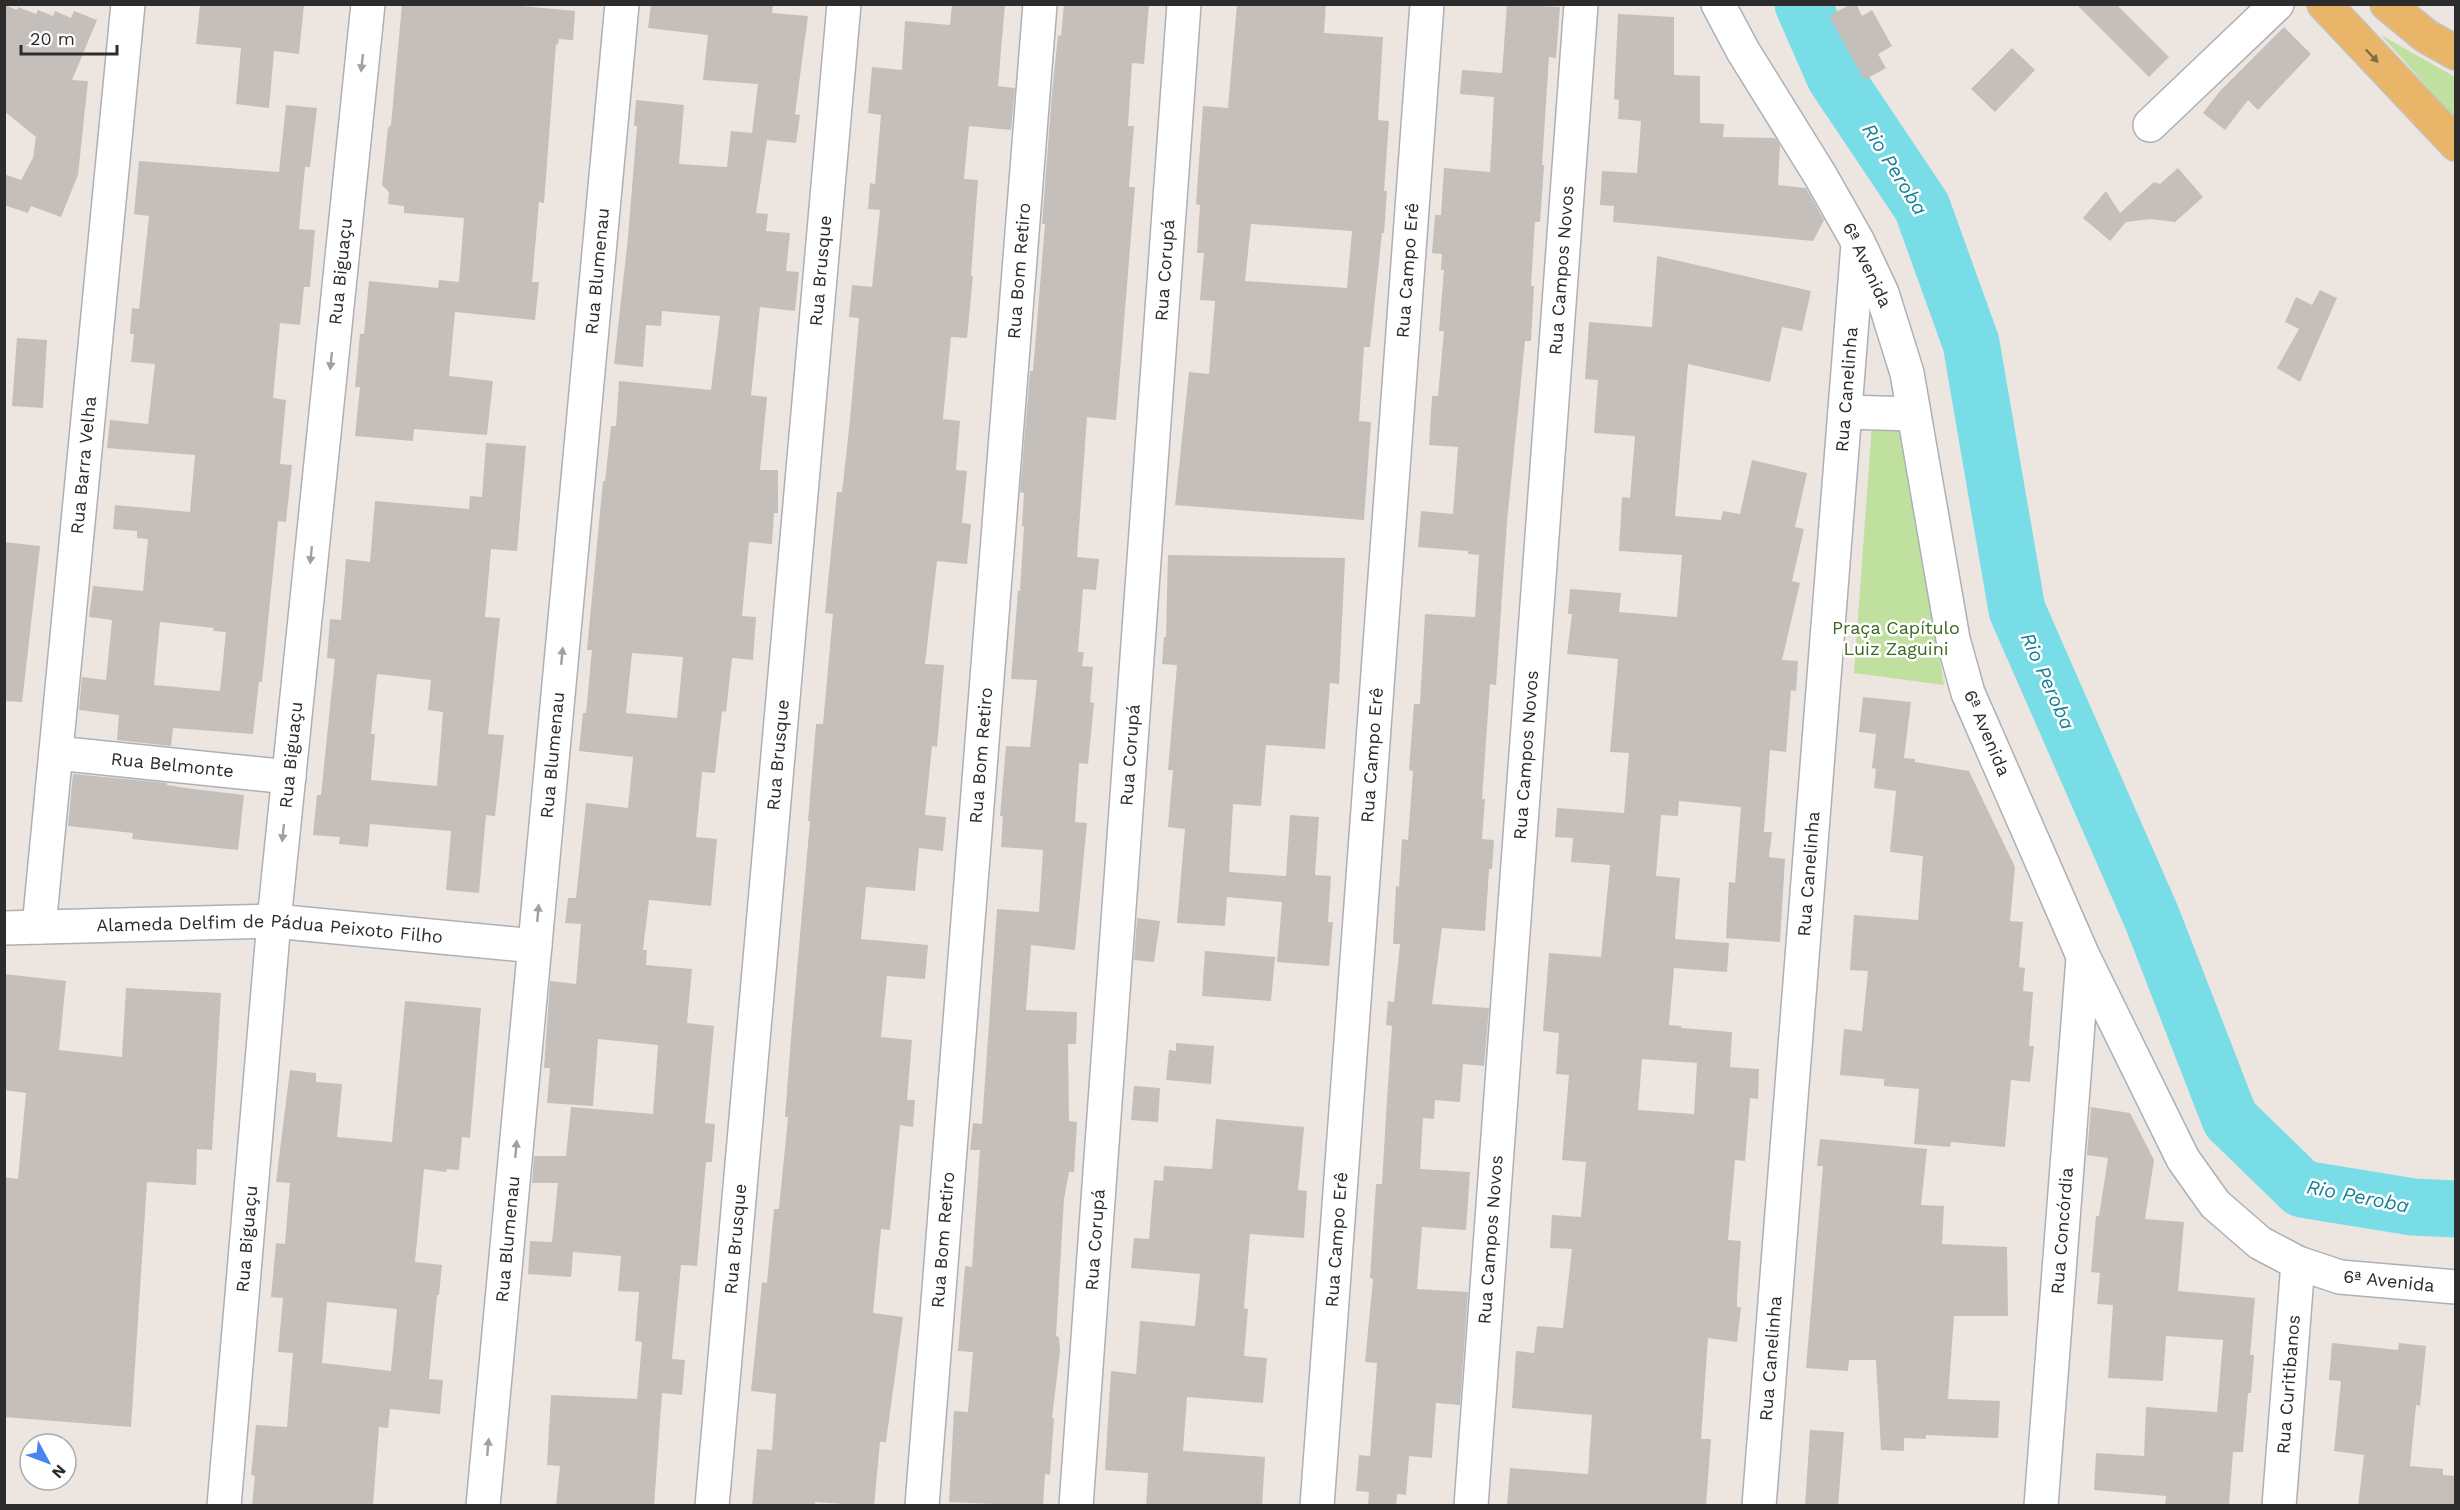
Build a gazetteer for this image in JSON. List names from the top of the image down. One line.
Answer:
{"streets":{"street":["6ª Avenida","Rua Corupá","Rua Campo Erê","Rua Campos Novos","Rua Biguaçu","Rua Blumenau","Rua Brusque","Rua Bom Retiro","Rua Canelinha","Rua Barra Velha","Rua Belmonte","Alameda Delfim de Pádua Peixoto Filho","Rua Concórdia","Rua Curitibanos"]},"crossings":[["6ª Avenida","Rua Canelinha"],["6ª Avenida","Rua Concórdia"],["6ª Avenida","Rua Curitibanos"],["Rua Biguaçu","Rua Belmonte"],["Rua Biguaçu","Alameda Delfim de Pádua Peixoto Filho"],["Rua Blumenau","Alameda Delfim de Pádua Peixoto Filho"],["Rua Barra Velha","Rua Belmonte"],["Rua Barra Velha","Alameda Delfim de Pádua Peixoto Filho"]],"one_way":["Rua Biguaçu","Rua Blumenau"],"water":["Rio Peroba"],"parks":["Praça Capítulo Luiz Zaguini"],"scale_bar":"20 m","north":"bottom right"}
